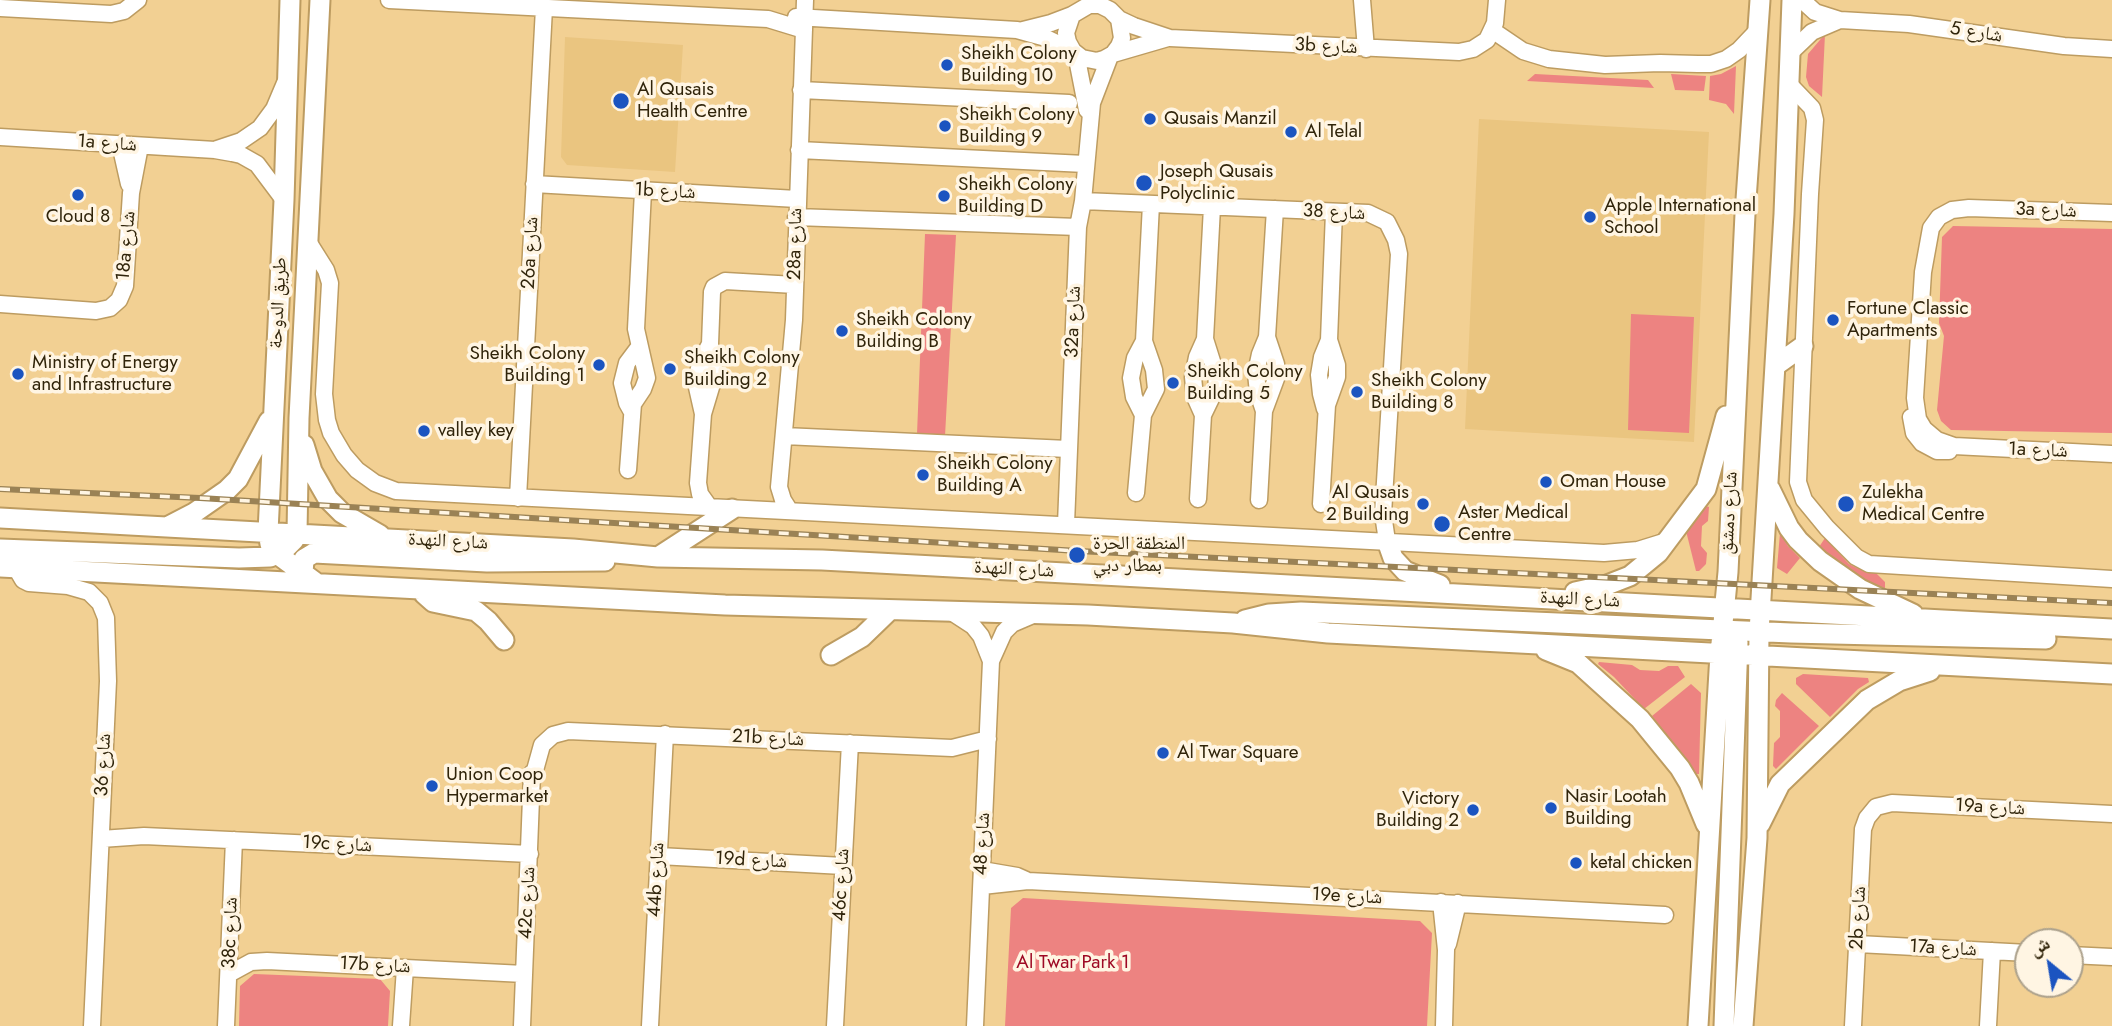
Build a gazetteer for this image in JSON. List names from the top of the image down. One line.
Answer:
{"streets":{"main road":["طريق الدوحة","شارع دمشق","شارع النهدة"],"street":["شارع 5","3b شارع","1a شارع","1b شارع","3a شارع","شارع 38","28a شارع","18a شارع","26a شارع","32a شارع","21b شارع","شارع 36","19a شارع","شارع 48","19c شارع","19d شارع","44b شارع","46c شارع","19e شارع","42c شارع","2b شارع","38c شارع","17a شارع","17b شارع"]},"crossings":[["شارع 5","شارع دمشق"],["3b شارع","32a شارع"],["1a شارع","3a شارع"],["1a شارع","18a شارع"],["1a شارع","طريق الدوحة"],["1b شارع","28a شارع"],["1b شارع","26a شارع"],["شارع 38","32a شارع"],["طريق الدوحة","شارع النهدة"],["شارع دمشق","شارع النهدة"],["21b شارع","شارع 48"],["21b شارع","44b شارع"],["21b شارع","46c شارع"],["21b شارع","42c شارع"],["شارع 36","19c شارع"],["19a شارع","2b شارع"],["شارع 48","19e شارع"],["19c شارع","42c شارع"],["19c شارع","38c شارع"],["19d شارع","44b شارع"],["19d شارع","46c شارع"],["42c شارع","17b شارع"],["2b شارع","17a شارع"],["38c شارع","17b شارع"]],"parks":["Al Twar Park 1"],"places":["Sheikh Colony Building 10","Al Qusais Health Centre","Qusais Manzil","Sheikh Colony Building 9","Al Telal","Joseph Qusais Polyclinic","Cloud 8","Sheikh Colony Building D","Apple International School","Fortune Classic Apartments","Sheikh Colony Building B","Sheikh Colony Building 1","Sheikh Colony Building 2","Ministry of Energy and Infrastructure","Sheikh Colony Building 5","Sheikh Colony Building 8","valley key","Sheikh Colony Building A","Oman House","Al Qusais 2 Building","Zulekha Medical Centre","Aster Medical Centre","المنطقة الحرة بمطار دبي","Al Twar Square","Union Coop Hypermarket","Nasir Lootah Building","Victory Building 2","ketal chicken"],"north":"top left"}
